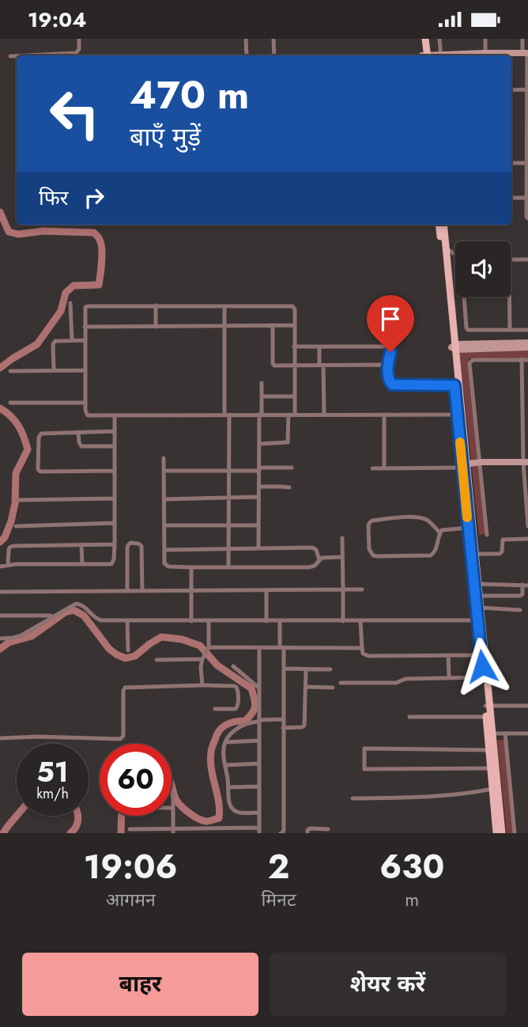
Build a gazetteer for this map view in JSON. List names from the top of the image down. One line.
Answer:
{"page":{"status":"19:04","turn":["470 m","बाएँ मुड़ें"],"then":"फिर","speed":"51 km/h","limit":"60","eta":["19:06","आगमन","2","मिनट","630","m"],"buttons":["बाहर","शेयर करें"]}}
